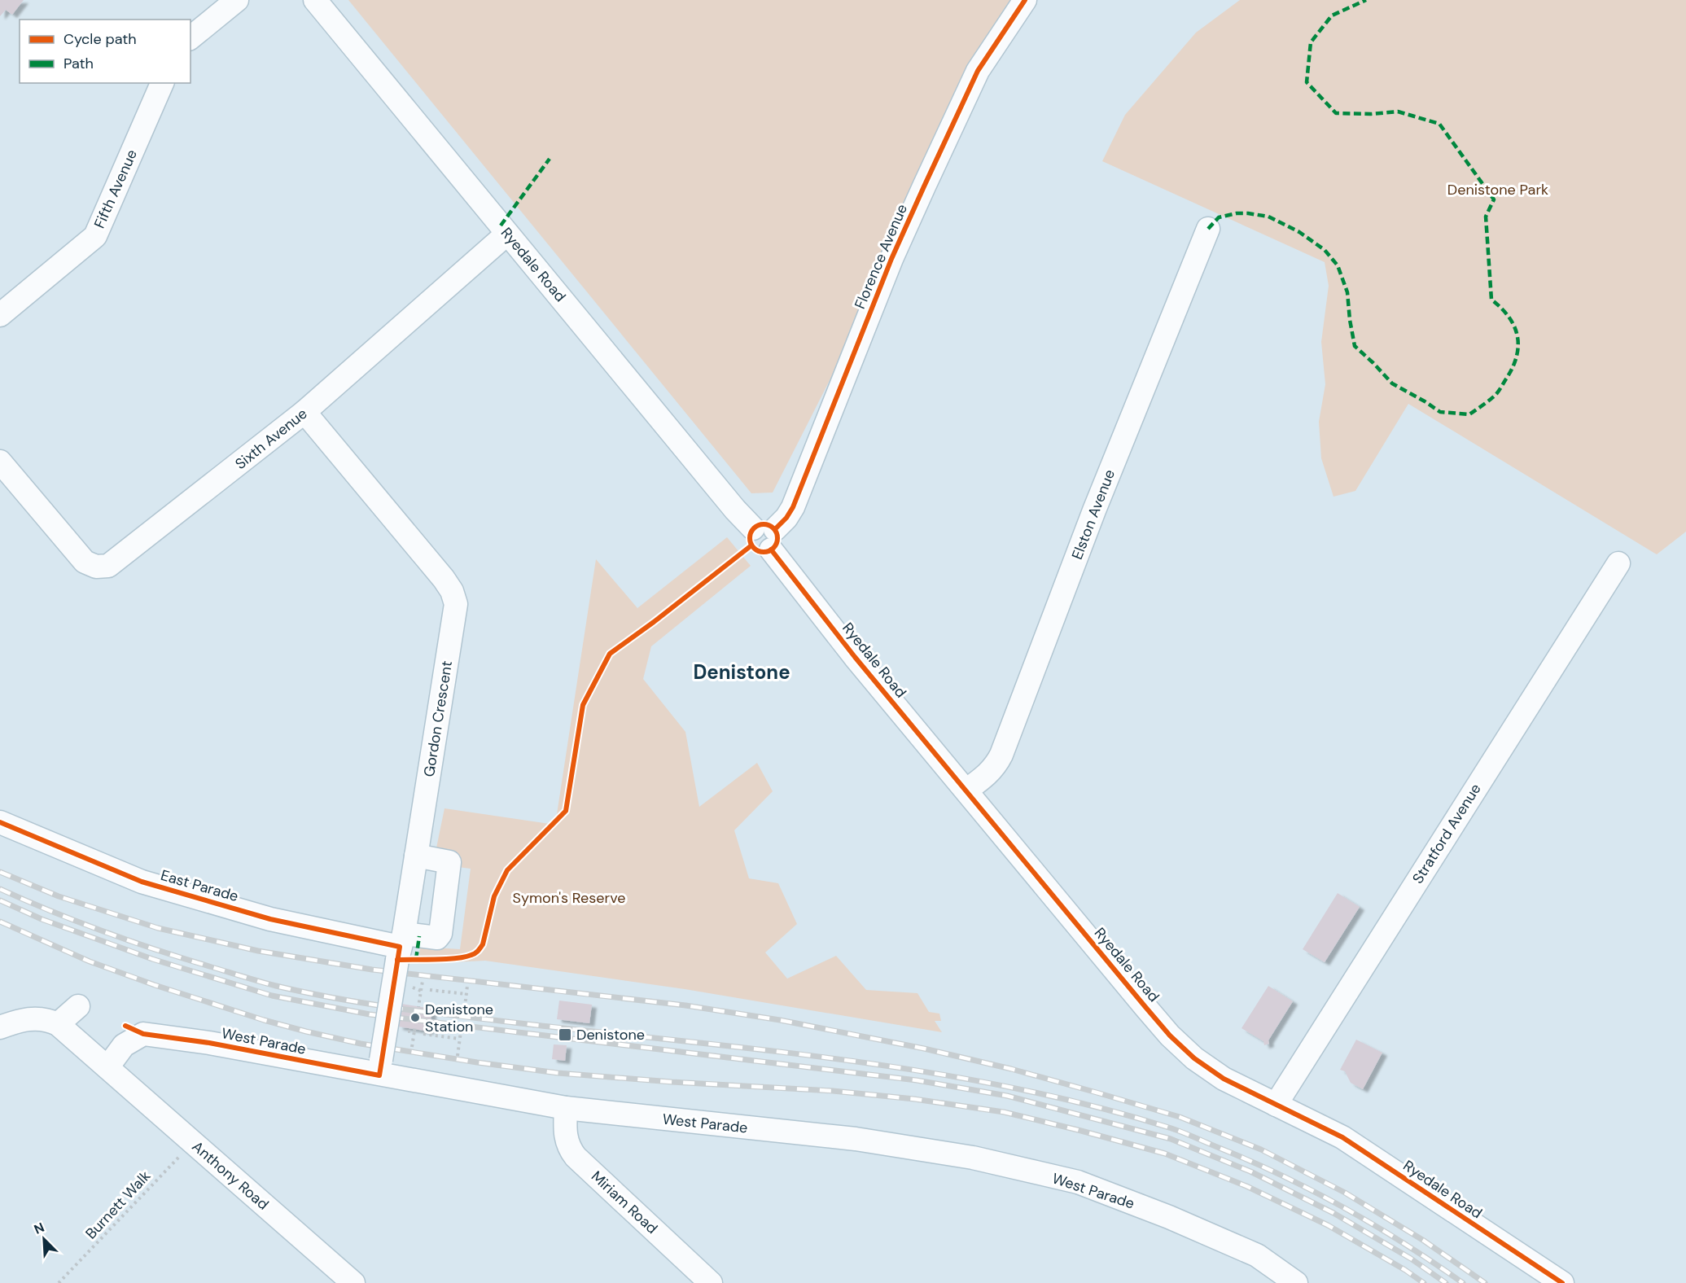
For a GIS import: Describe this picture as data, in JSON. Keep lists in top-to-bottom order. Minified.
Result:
{"streets":{"street":["Fifth Avenue","Florence Avenue","Ryedale Road","Sixth Avenue","Elston Avenue","Gordon Crescent","Stratford Avenue","East Parade","West Parade","Anthony Road","Miriam Road"],"path":["Burnett Walk"]},"crossings":[["Florence Avenue","Ryedale Road"],["Ryedale Road","Sixth Avenue"],["Ryedale Road","Elston Avenue"],["Ryedale Road","Stratford Avenue"],["Sixth Avenue","Gordon Crescent"],["Gordon Crescent","East Parade"],["Gordon Crescent","West Parade"],["West Parade","Anthony Road"],["West Parade","Miriam Road"],["Anthony Road","Burnett Walk"]],"districts":["Denistone"],"parks":["Denistone Park","Symon's Reserve"],"places":{"other":["Denistone Station"],"transit":["Denistone"]},"legend":["Cycle path","Path"],"north":"top left"}
